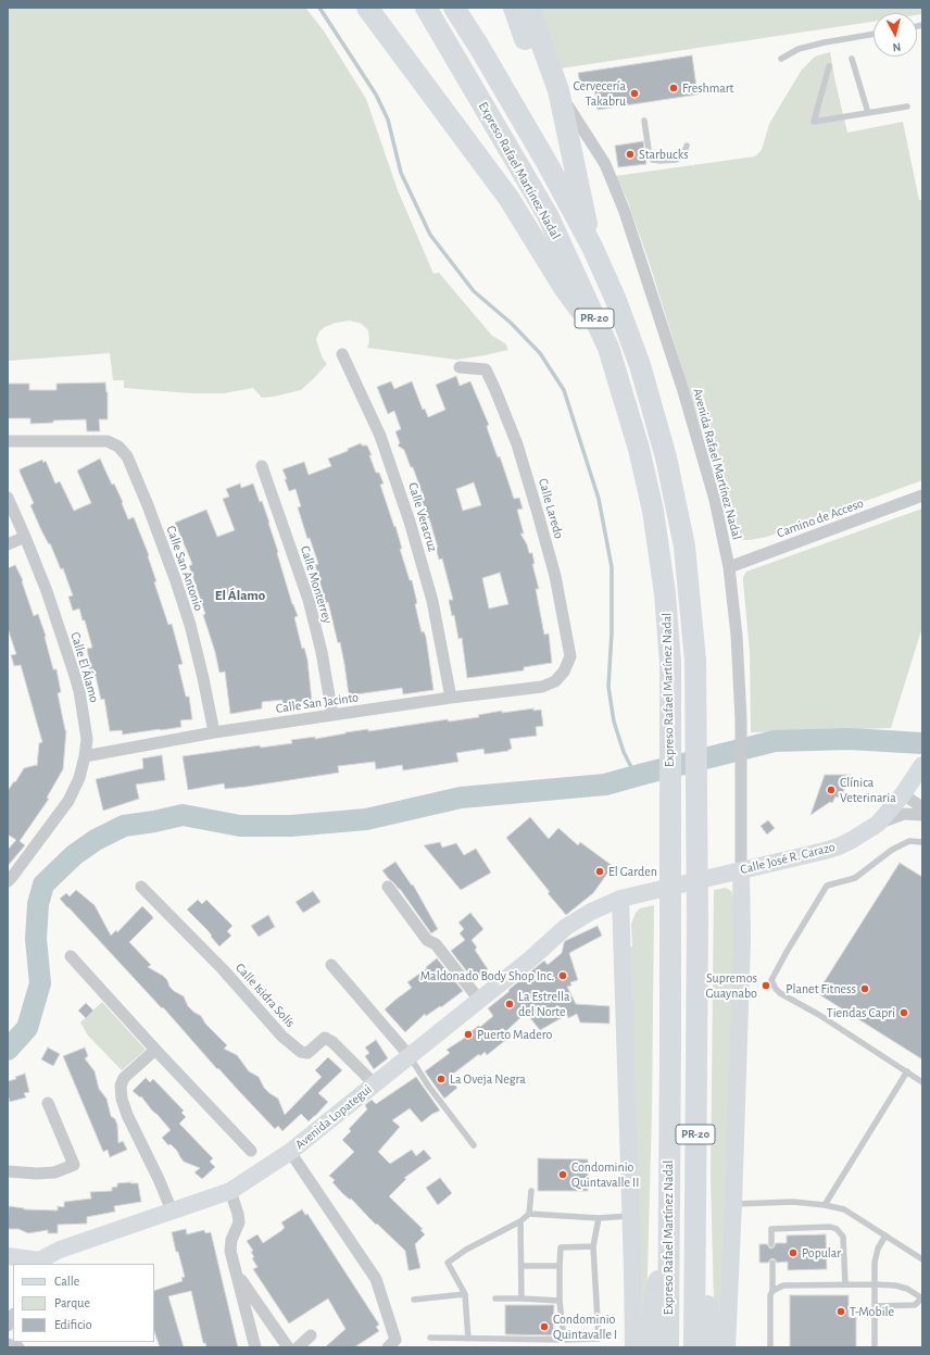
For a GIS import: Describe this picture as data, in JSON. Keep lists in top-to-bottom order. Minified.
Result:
{"streets":{"highway":["Expreso Rafael Martínez Nadal","PR-20"],"street":["Avenida Rafael Martínez Nadal","Calle Laredo","Calle Veracruz","Camino de Acceso","Calle San Antonio","Calle Monterrey","Calle El Álamo","Calle San Jacinto","Calle José R. Carazo","Calle Isidra Solís","Avenida Lopategui"]},"crossings":[["Avenida Rafael Martínez Nadal","Camino de Acceso"],["Avenida Rafael Martínez Nadal","Calle José R. Carazo"],["Calle Laredo","Calle San Jacinto"],["Calle Veracruz","Calle San Jacinto"],["Calle San Antonio","Calle San Jacinto"],["Calle Monterrey","Calle San Jacinto"],["Calle El Álamo","Calle San Jacinto"],["Calle José R. Carazo","Avenida Lopategui"],["Calle Isidra Solís","Avenida Lopategui"]],"districts":["El Álamo"],"places":["Freshmart","Cervecería Takabru","Starbucks","Clínica Veterinaria","El Garden","Maldonado Body Shop Inc.","Supremos Guaynabo","Planet Fitness","La Estrella del Norte","Tiendas Capri","Puerto Madero","La Oveja Negra","Condominio Quintavalle II","Popular","T-Mobile","Condominio Quintavalle I"],"legend":["Calle","Parque","Edificio"],"north":"bottom"}
